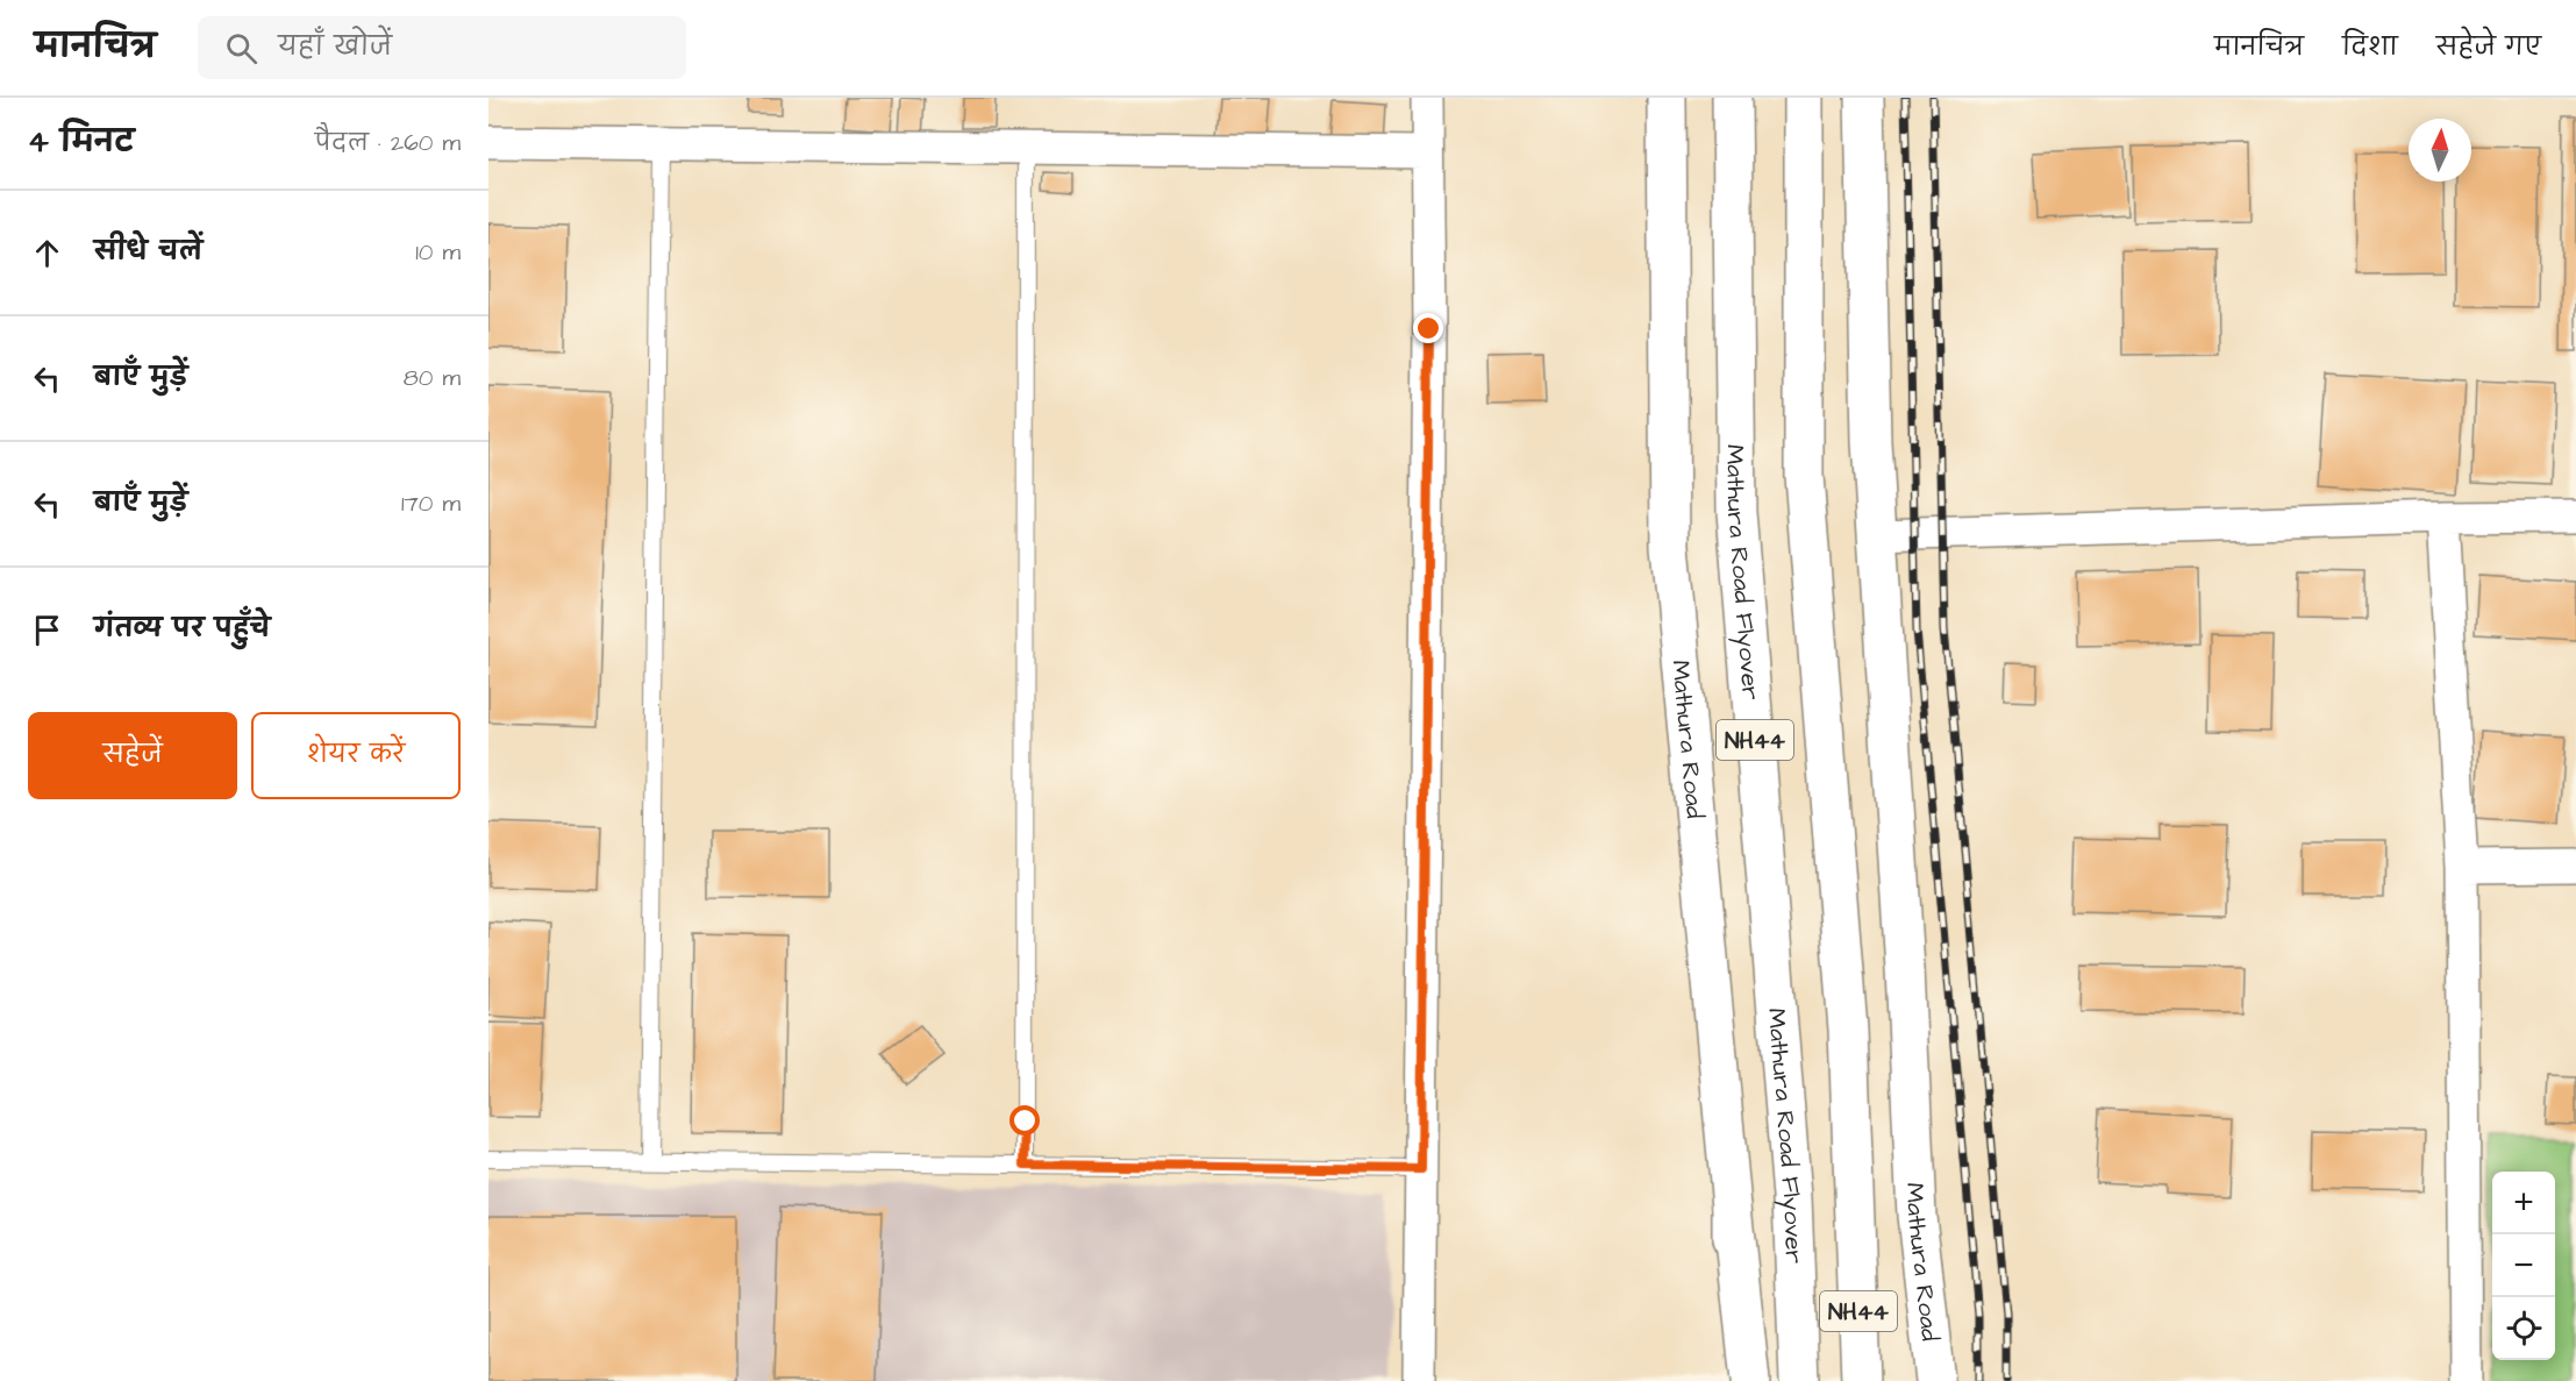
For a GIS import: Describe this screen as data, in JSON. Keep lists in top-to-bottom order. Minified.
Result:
{"streets":{"main road":["Mathura Road Flyover","Mathura Road","NH44"]},"north":"top","page":{"header":"मानचित्र","search":"यहाँ खोजें","nav":["मानचित्र","दिशा","सहेजे गए"],"heading":["4 मिनट","पैदल · 260 m"],"list":[["सीधे चलें","10 m"],["बाएँ मुड़ें","80 m"],["बाएँ मुड़ें","170 m"],"गंतव्य पर पहुँचे"],"buttons":["सहेजें","शेयर करें"],"map_buttons":["+","−"]}}
